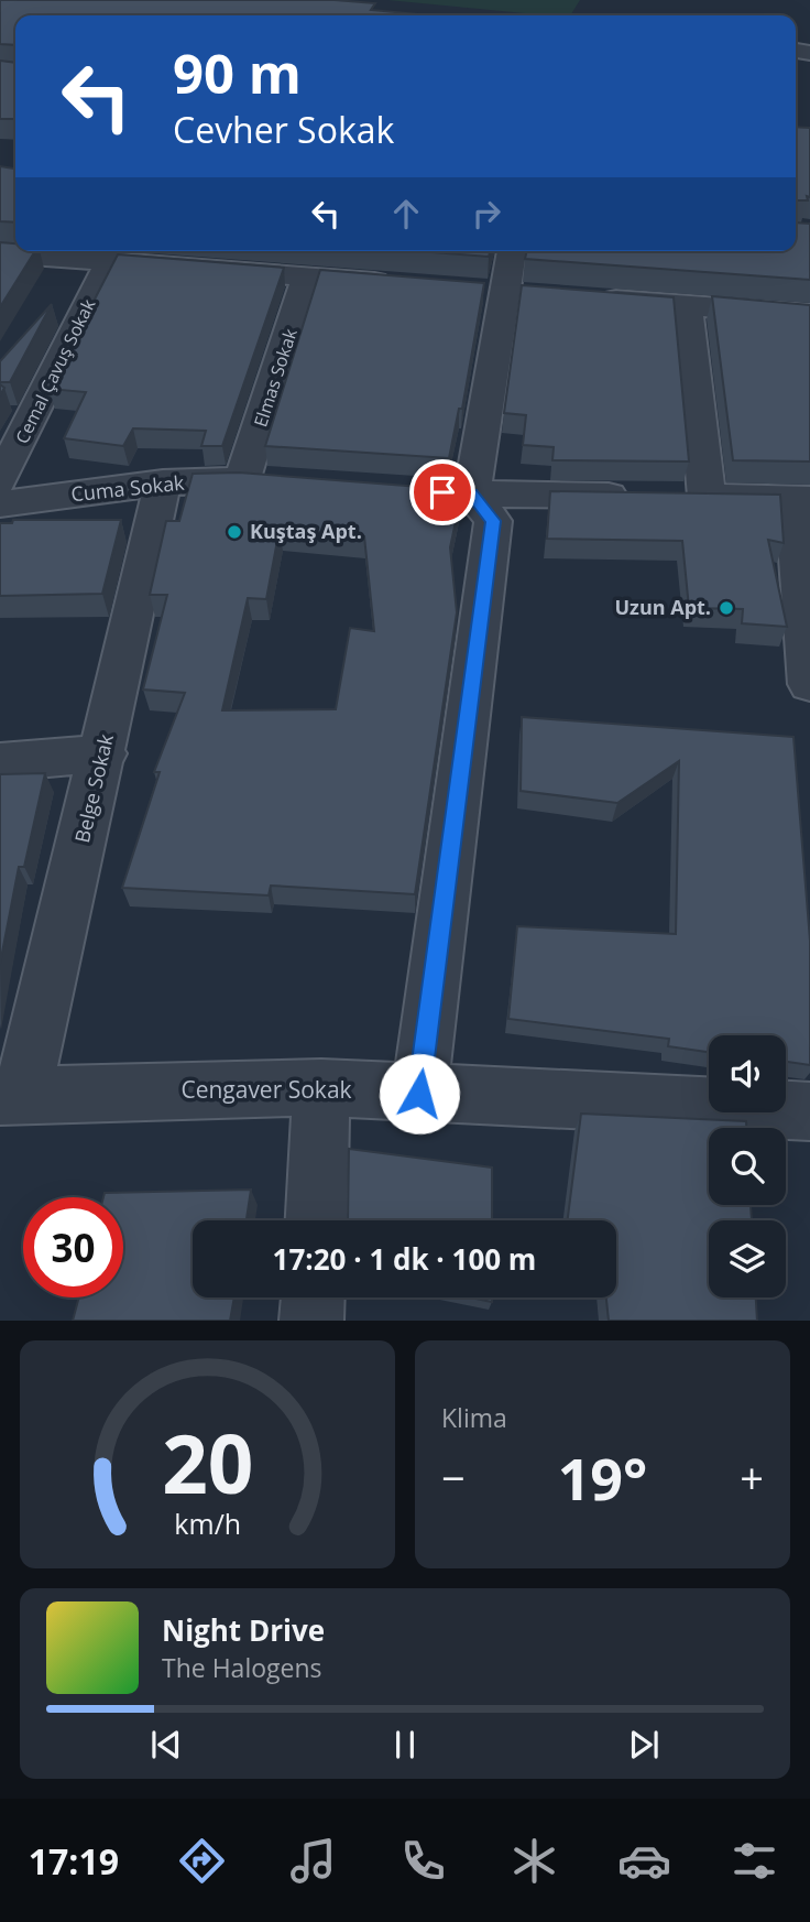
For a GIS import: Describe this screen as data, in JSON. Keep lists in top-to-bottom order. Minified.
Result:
{"streets":{"street":["Cemal Çavuş Sokak","Elmas Sokak","Cuma Sokak","Belge Sokak","Cengaver Sokak"]},"crossings":[["Elmas Sokak","Cuma Sokak"],["Cuma Sokak","Belge Sokak"],["Belge Sokak","Cengaver Sokak"]],"places":["Kuştaş Apt.","Uzun Apt."],"page":{"turn":["90 m","Cevher Sokak"],"limit":"30","trip":"17:20 · 1 dk · 100 m","tile":"Klima","heat":["−","19°","+"],"song":["Night Drive","The Halogens"],"tabs":"17:19","gauge":["20","km/h"]}}
